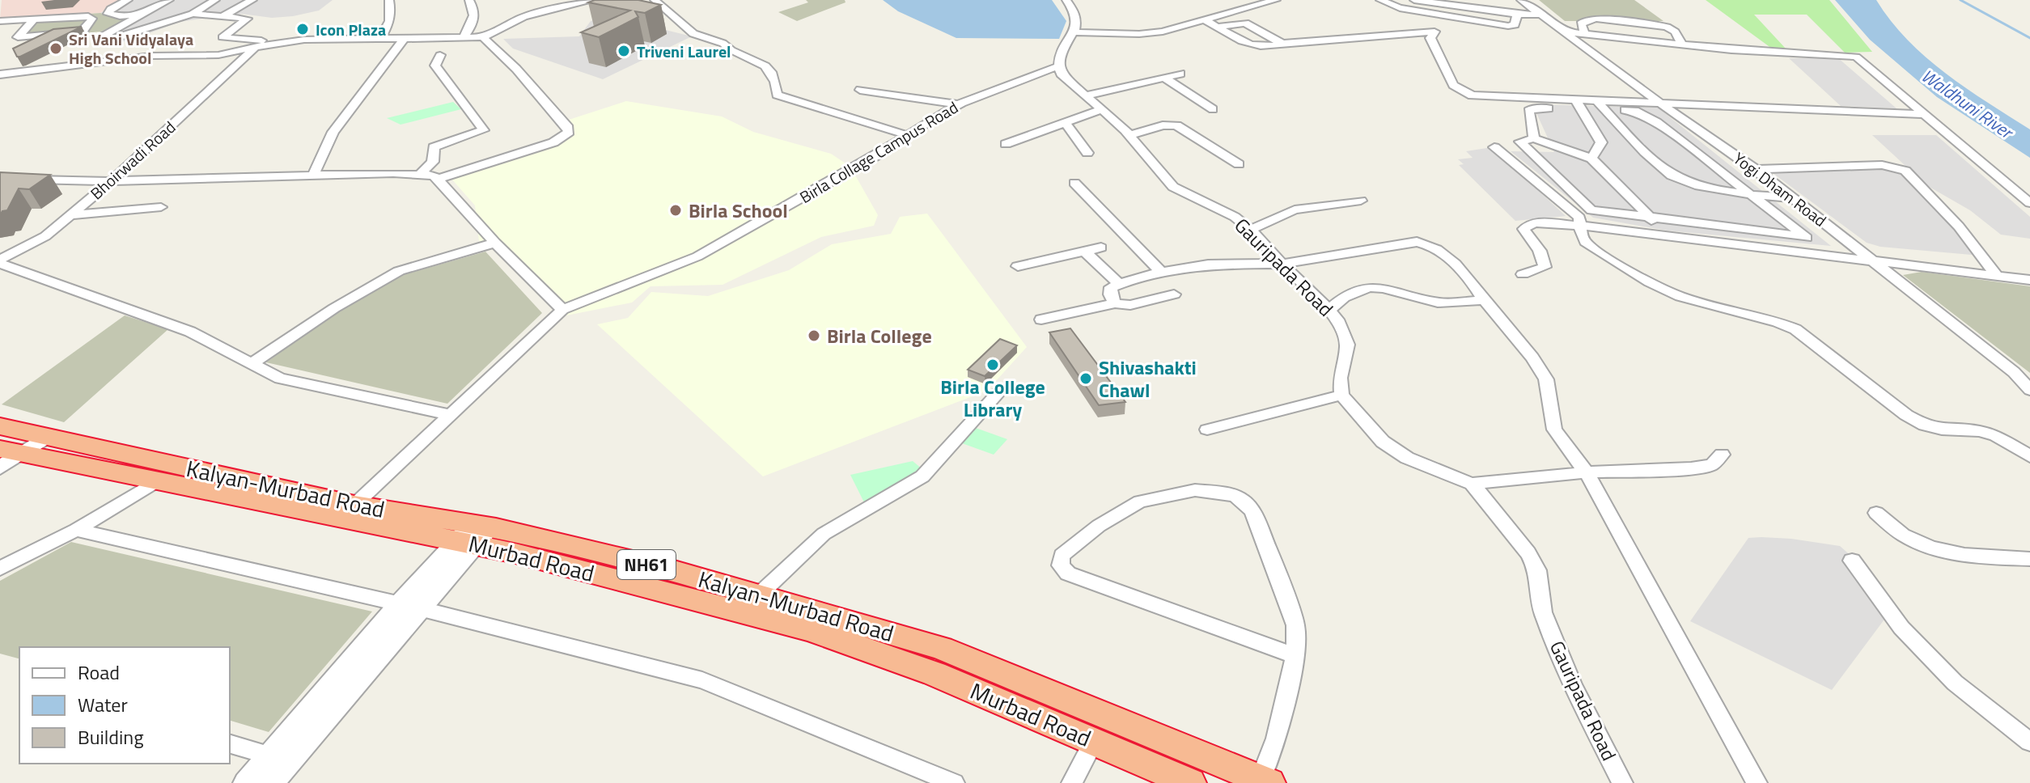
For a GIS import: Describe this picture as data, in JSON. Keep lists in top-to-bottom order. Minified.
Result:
{"streets":{"highway":["Kalyan-Murbad Road","Murbad Road","NH61"],"street":["Birla Collage Campus Road","Bhoirwadi Road","Yogi Dham Road","Gauripada Road"]},"crossings":[["Birla Collage Campus Road","Gauripada Road"],["Birla Collage Campus Road","Kalyan-Murbad Road"],["Birla Collage Campus Road","Murbad Road"],["Kalyan-Murbad Road","Murbad Road"]],"water":["Waldhuni River"],"places":["Icon Plaza","Sri Vani Vidyalaya High School","Triveni Laurel","Birla School","Birla College","Birla College Library","Shivashakti Chawl"],"legend":["Road","Water","Building"]}
